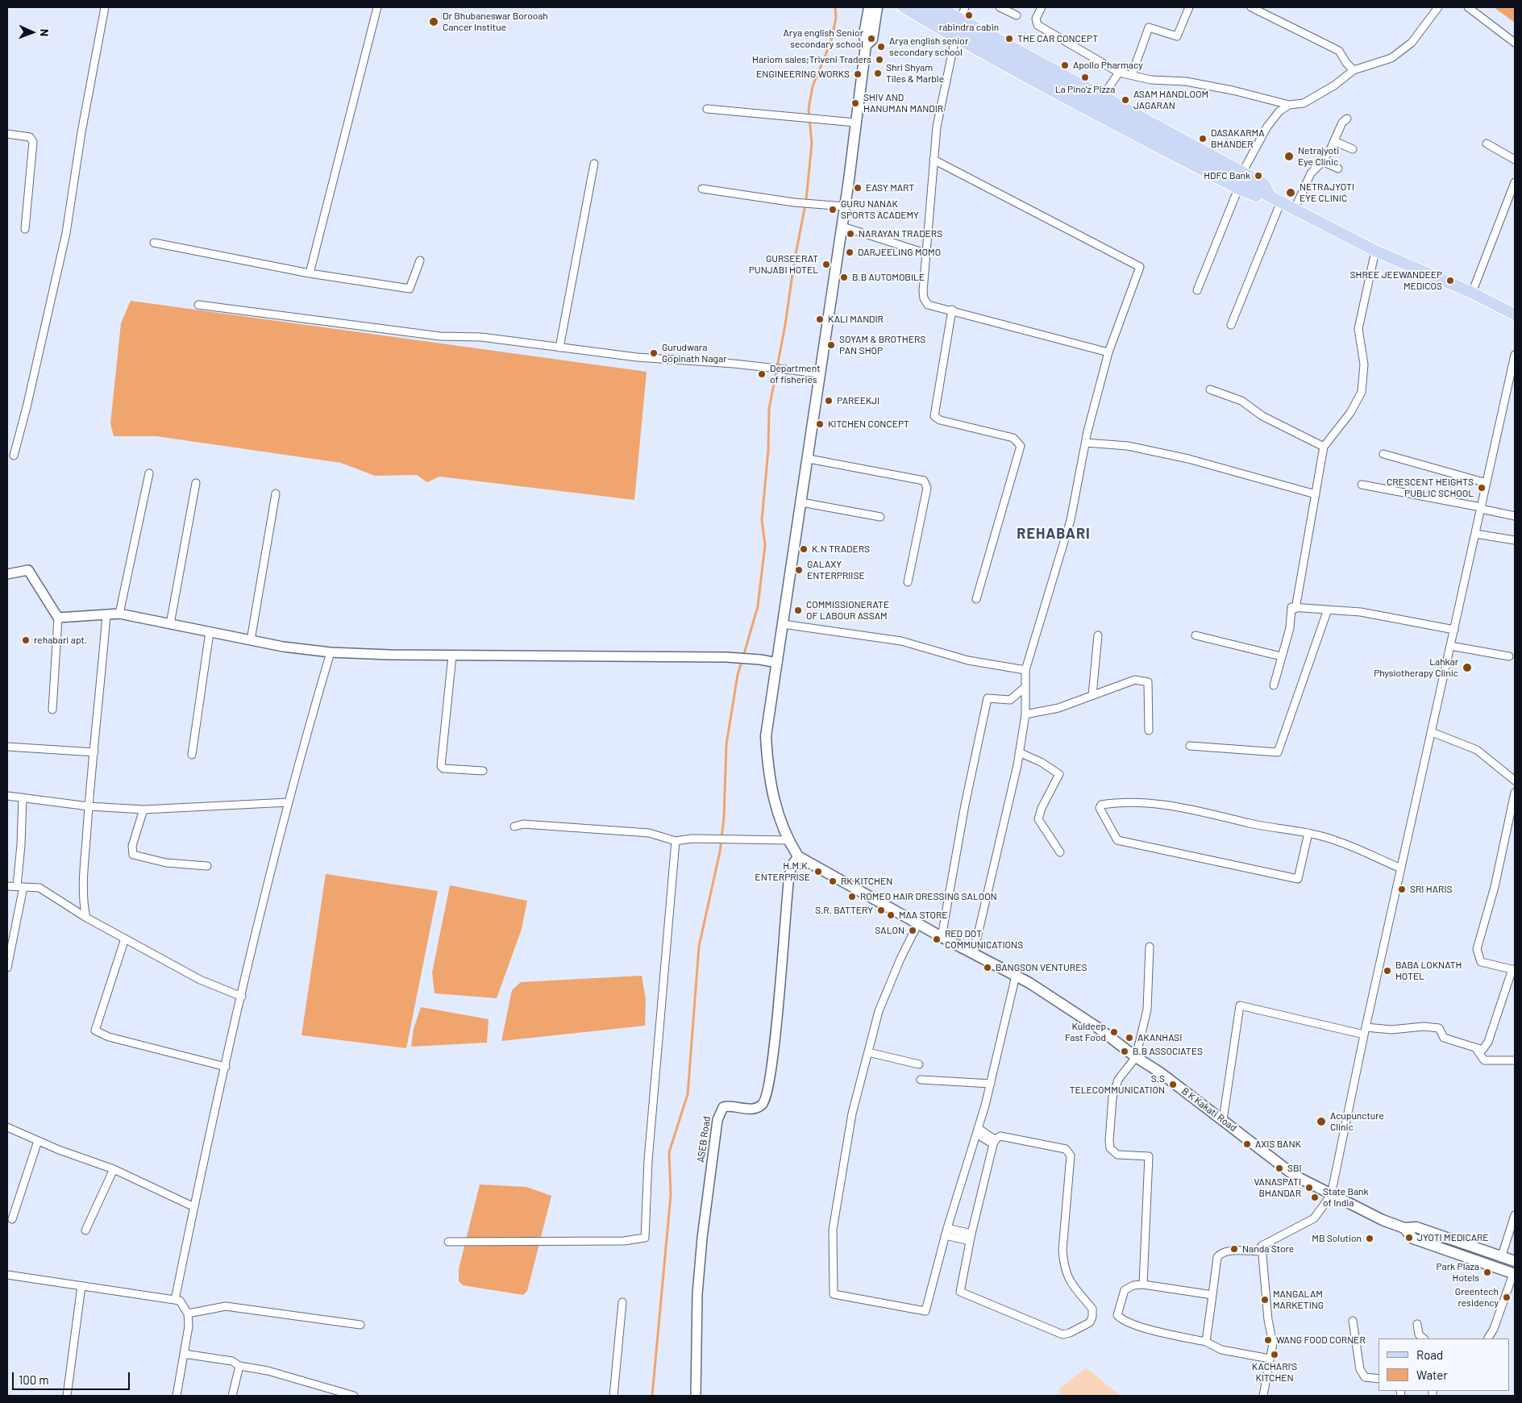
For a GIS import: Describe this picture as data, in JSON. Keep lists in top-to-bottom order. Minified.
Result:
{"streets":{"main road":["B K Kakati Road"],"street":["ASEB Road"]},"crossings":[["B K Kakati Road","ASEB Road"]],"districts":["REHABARI"],"places":["rabindra cabin","Dr Bhubaneswar Borooah Cancer Institue","Arya english Senior secondary school","THE CAR CONCEPT","Arya english senior secondary school","Hariom sales;Triveni Traders","Apollo Pharmacy","Shri Shyam Tiles & Marble","ENGINEERING WORKS","La Pino'z Pizza","ASAM HANDLOOM JAGARAN","SHIV AND HANUMAN MANDIR","DASAKARMA BHANDER","Netrajyoti Eye Clinic","HDFC Bank","EASY MART","NETRAJYOTI EYE CLINIC","GURU NANAK SPORTS ACADEMY","NARAYAN TRADERS","DARJEELING MOMO","GURSEERAT PUNJABI HOTEL","B.B AUTOMOBILE","SHREE JEEWANDEEP MEDICOS","KALI MANDIR","SOYAM & BROTHERS PAN SHOP","Gurudwara Gopinath Nagar","Department of fisheries","PAREEKJI","KITCHEN CONCEPT","CRESCENT HEIGHTS PUBLIC SCHOOL","K.N TRADERS","GALAXY ENTERPRIISE","COMMISSIONERATE OF LABOUR ASSAM","rehabari apt.","Lahkar Physiotherapy Clinic","H.M.K. ENTERPRISE","RK KITCHEN","SRI HARIS","ROMEO HAIR DRESSING SALOON","S.R. BATTERY","MAA STORE","SALON","RED DOT COMMUNICATIONS","BANGSON VENTURES","BABA LOKNATH HOTEL","Kuldeep Fast Food","AKANHASI","B.B ASSOCIATES","S.S TELECOMMUNICATION","Acupuncture Clinic","AXIS BANK","SBI","VANASPATI BHANDAR","State Bank of India","JYOTI MEDICARE","MB Solution","Nanda Store","Park Plaza Hotels","Greentech residency","MANGALAM MARKETING","WANG FOOD CORNER","KACHARI'S KITCHEN"],"legend":["Road","Water"],"scale_bar":"100 m","north":"right"}
